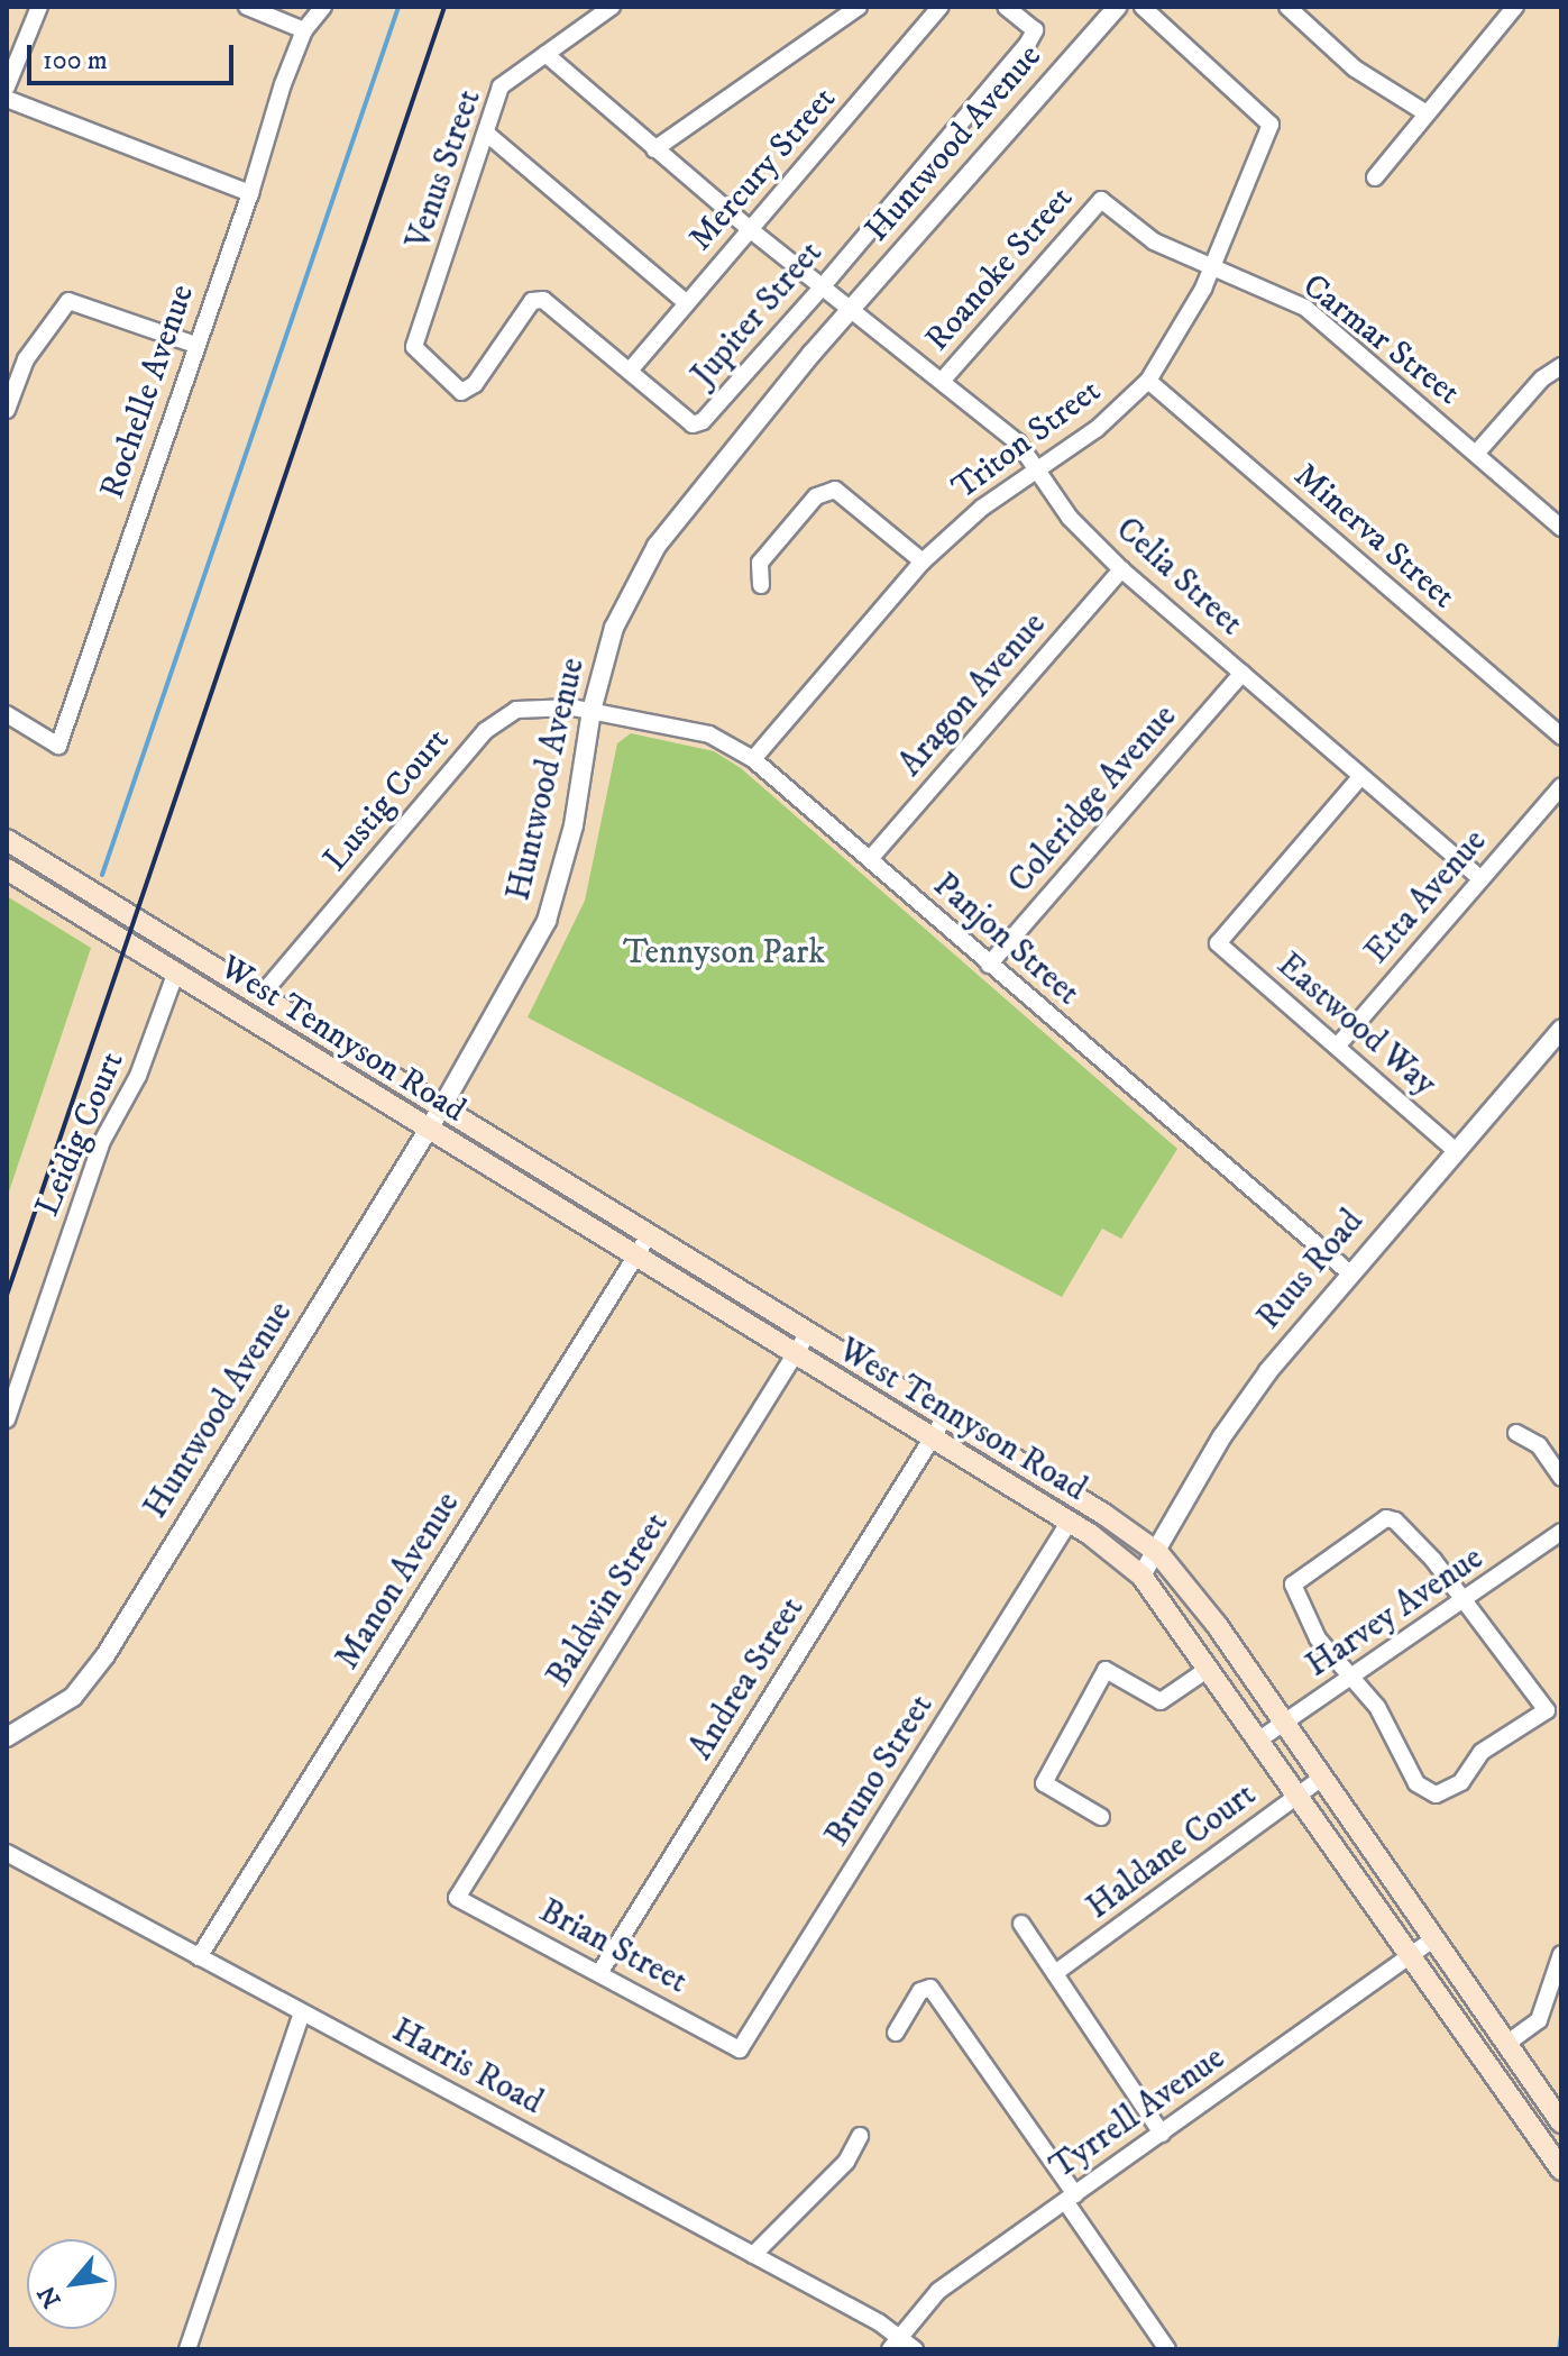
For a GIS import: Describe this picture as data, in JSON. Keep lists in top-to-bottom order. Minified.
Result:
{"streets":{"main road":["West Tennyson Road"],"street":["Huntwood Avenue","Venus Street","Mercury Street","Roanoke Street","Jupiter Street","Carmar Street","Rochelle Avenue","Triton Street","Minerva Street","Celia Street","Aragon Avenue","Coleridge Avenue","Lustig Court","Etta Avenue","Panjon Street","Eastwood Way","Leidig Court","Ruus Road","Manon Avenue","Baldwin Street","Harvey Avenue","Andrea Street","Bruno Street","Haldane Court","Brian Street","Harris Road","Tyrrell Avenue"]},"crossings":[["Huntwood Avenue","Celia Street"],["Huntwood Avenue","Lustig Court"],["Huntwood Avenue","Panjon Street"],["Huntwood Avenue","West Tennyson Road"],["Venus Street","Mercury Street"],["Venus Street","Jupiter Street"],["Venus Street","Celia Street"],["Mercury Street","Jupiter Street"],["Mercury Street","Celia Street"],["Roanoke Street","Carmar Street"],["Roanoke Street","Celia Street"],["Jupiter Street","Celia Street"],["Carmar Street","Triton Street"],["Triton Street","Minerva Street"],["Triton Street","Celia Street"],["Triton Street","Panjon Street"],["Celia Street","Aragon Avenue"],["Celia Street","Coleridge Avenue"],["Celia Street","Etta Avenue"],["Celia Street","Eastwood Way"],["Aragon Avenue","Panjon Street"],["Coleridge Avenue","Panjon Street"],["Lustig Court","Panjon Street"],["Lustig Court","West Tennyson Road"],["Etta Avenue","Eastwood Way"],["Panjon Street","Ruus Road"],["Eastwood Way","Ruus Road"],["West Tennyson Road","Leidig Court"],["West Tennyson Road","Ruus Road"],["West Tennyson Road","Manon Avenue"],["West Tennyson Road","Baldwin Street"],["West Tennyson Road","Harvey Avenue"],["West Tennyson Road","Andrea Street"],["West Tennyson Road","Bruno Street"],["West Tennyson Road","Haldane Court"],["West Tennyson Road","Tyrrell Avenue"],["Manon Avenue","Harris Road"],["Baldwin Street","Brian Street"],["Andrea Street","Brian Street"],["Bruno Street","Brian Street"],["Harris Road","Tyrrell Avenue"]],"parks":["Tennyson Park"],"scale_bar":"100 m","north":"bottom left"}
